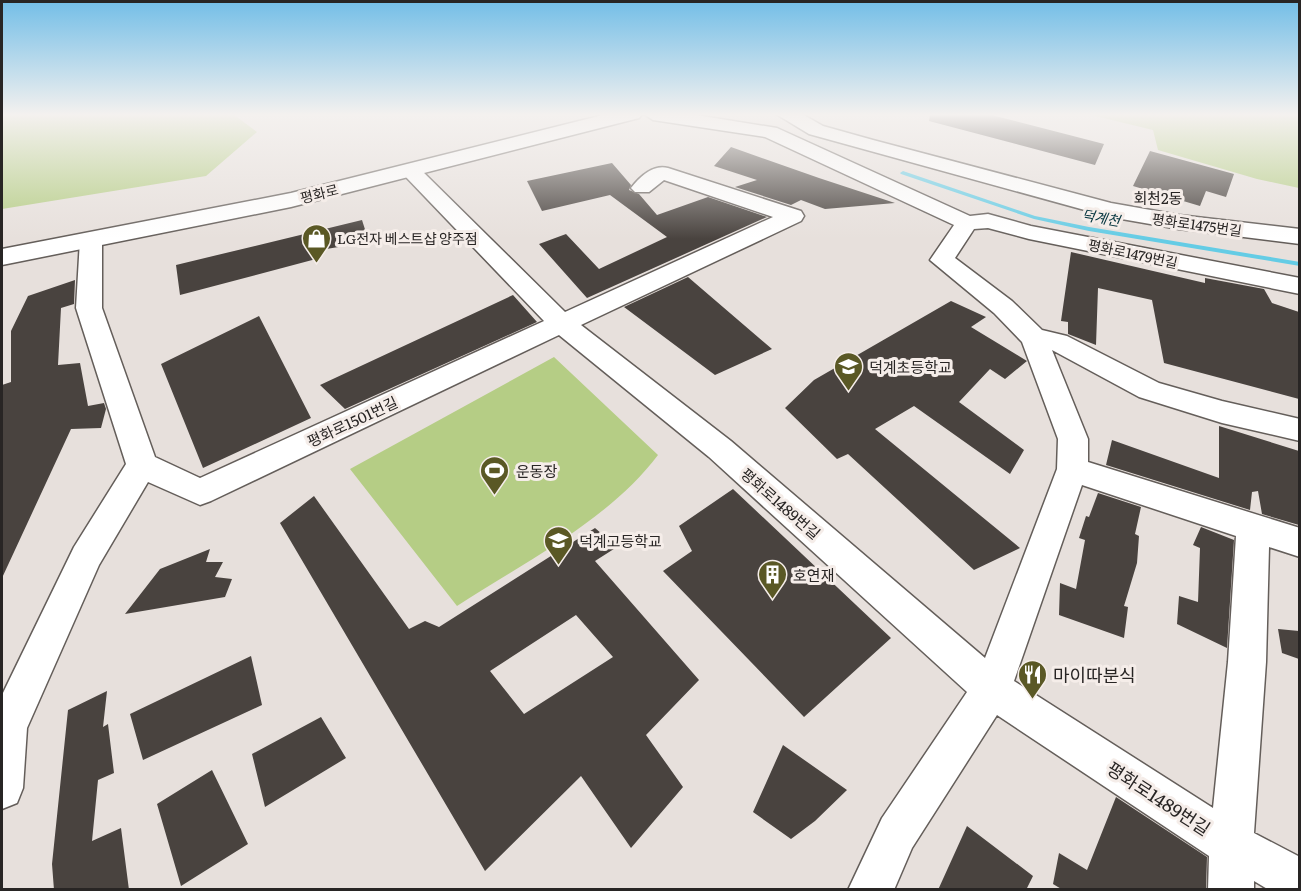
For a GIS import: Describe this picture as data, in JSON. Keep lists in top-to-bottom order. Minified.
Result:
{"streets":{"main road":["평화로","평화로1475번길"],"street":["평화로1479번길","평화로1501번길","평화로1489번길"]},"crossings":[["평화로","평화로1489번길"],["평화로1501번길","평화로1489번길"]],"districts":["회천2동"],"water":["덕계천"],"places":{"shop":["LG전자 베스트샵 양주점"],"school or university":["덕계초등학교","덕계고등학교"],"sports":["운동장"],"building":["호연재"],"restaurant":["마이따분식"]}}
